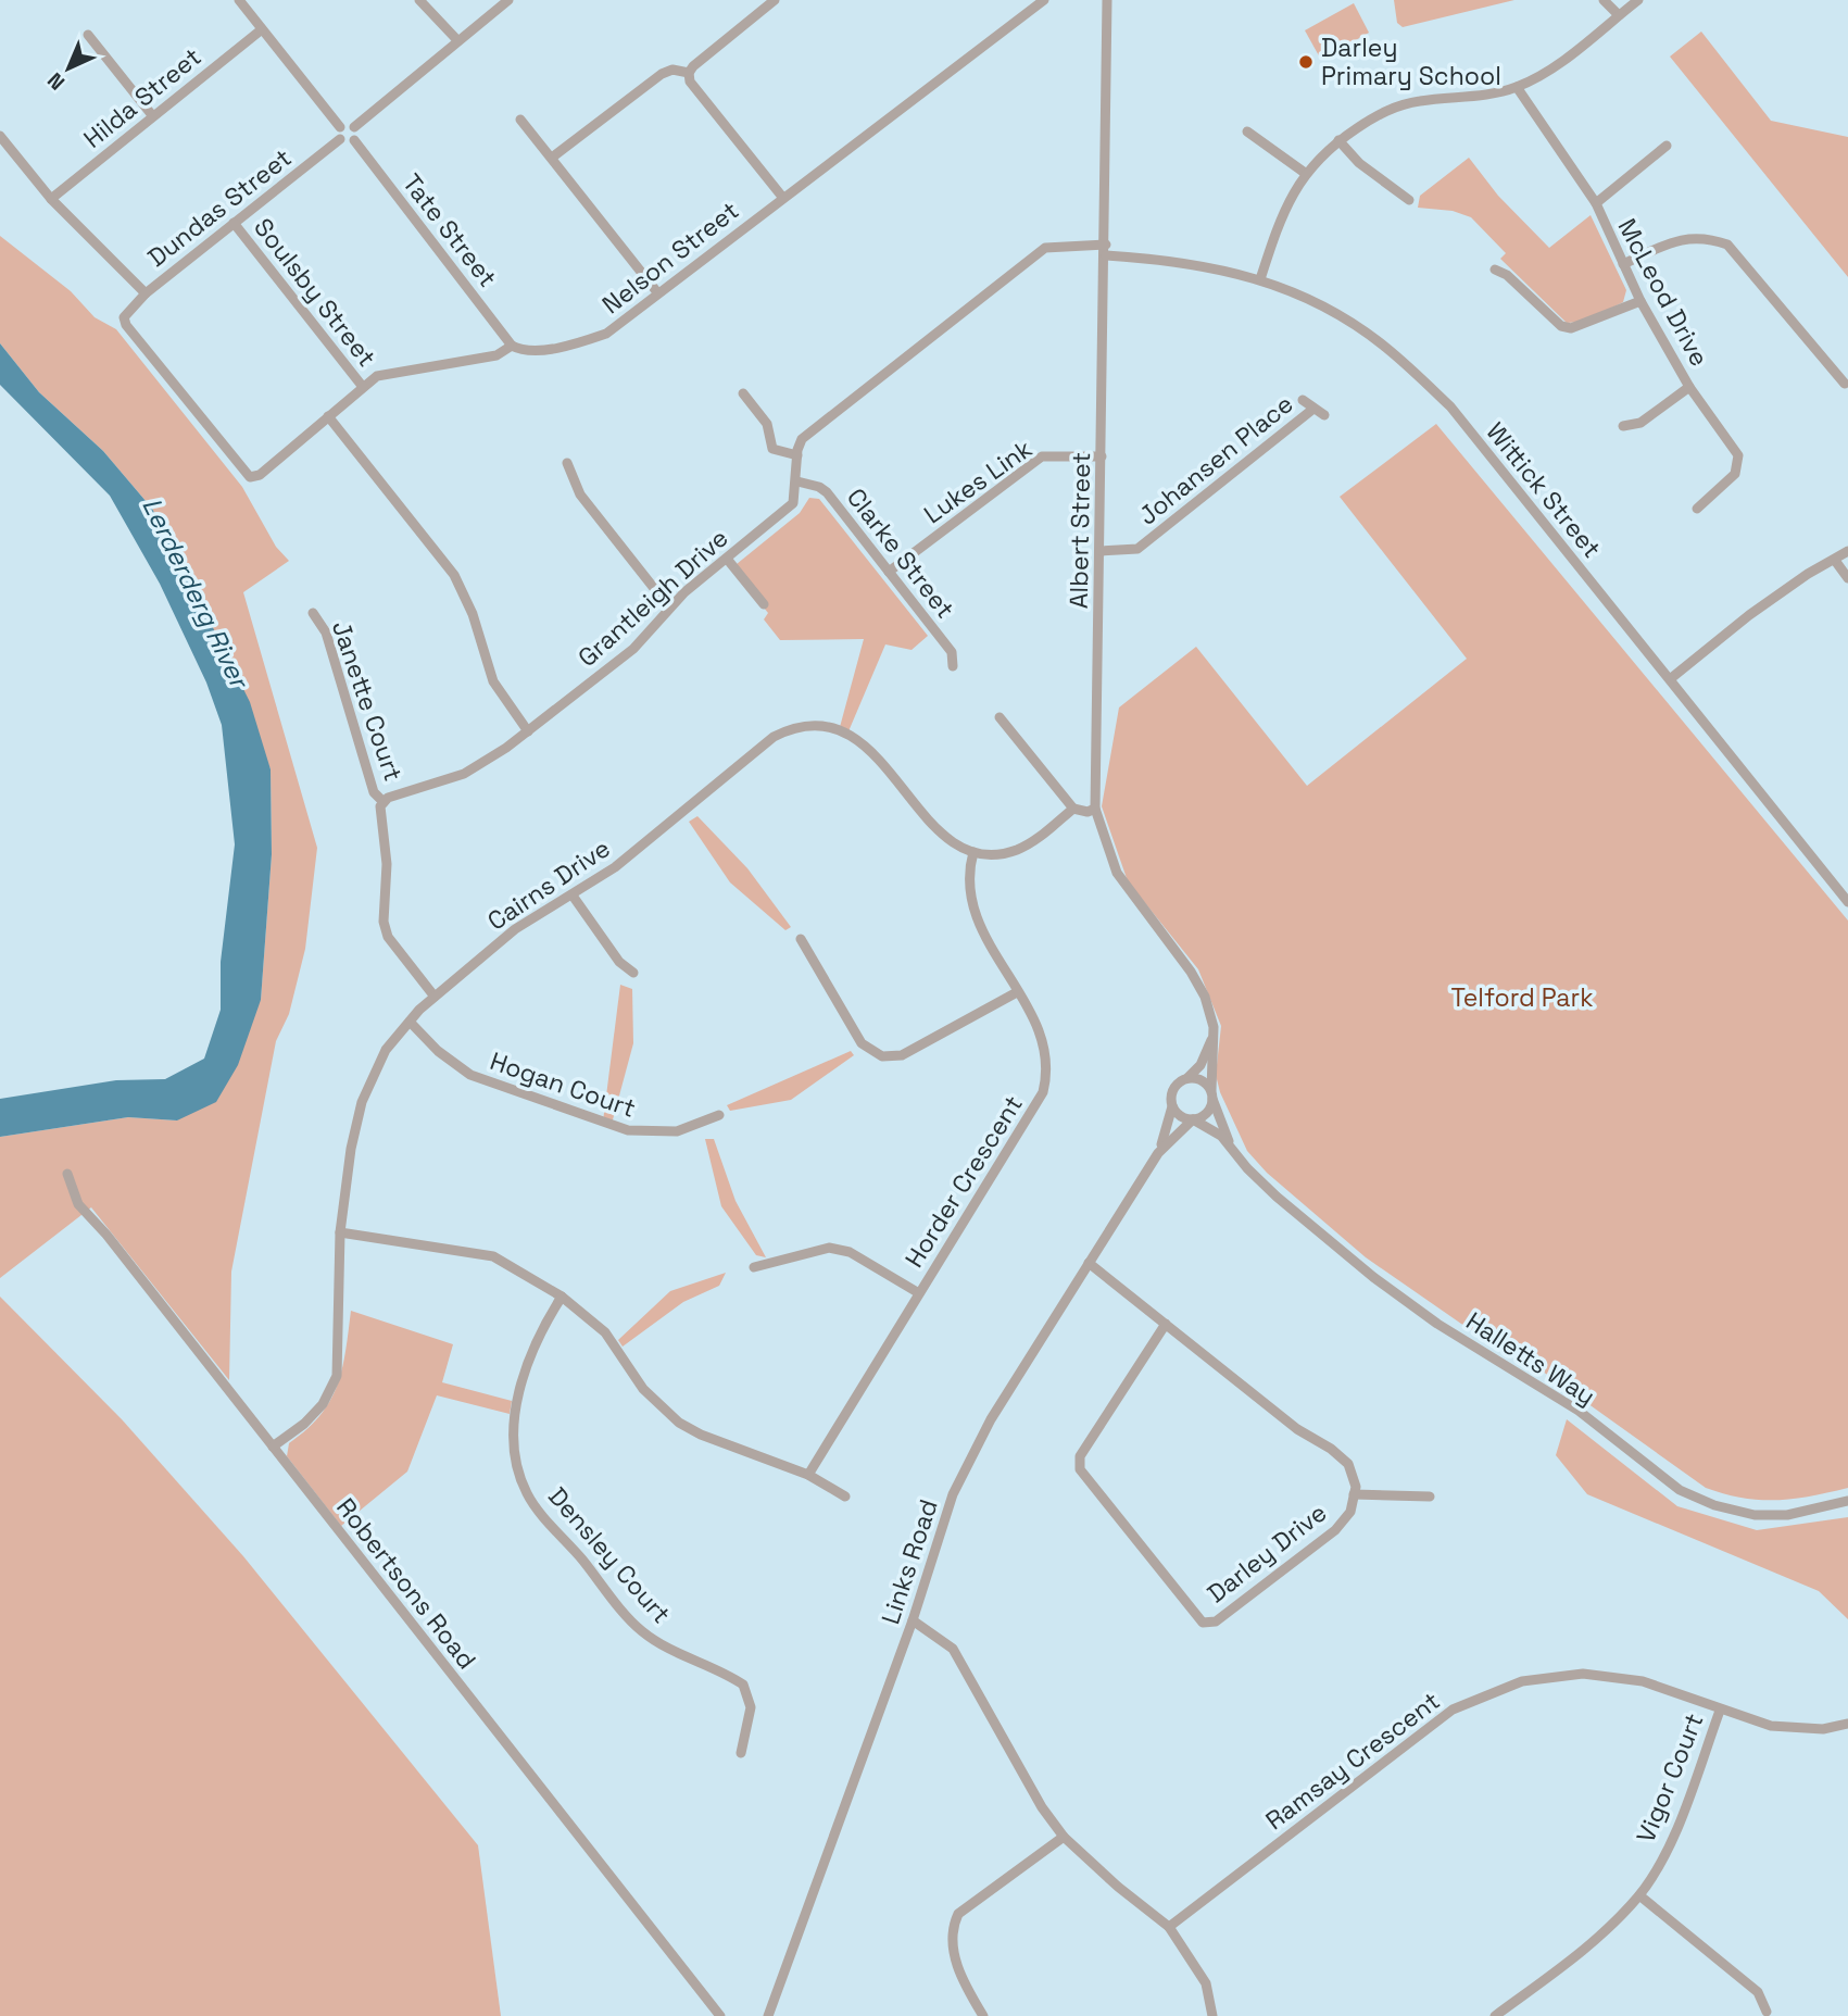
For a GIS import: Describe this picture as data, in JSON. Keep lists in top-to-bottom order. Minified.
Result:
{"streets":{"street":["Hilda Street","Dundas Street","Tate Street","Nelson Street","Soulsby Street","McLeod Drive","Johansen Place","Lukes Link","Wittick Street","Albert Street","Clarke Street","Grantleigh Drive","Janette Court","Cairns Drive","Hogan Court","Horder Crescent","Halletts Way","Darley Drive","Densley Court","Links Road","Robertsons Road","Ramsay Crescent","Vigor Court"]},"crossings":[["Dundas Street","Tate Street"],["Dundas Street","Nelson Street"],["Dundas Street","Soulsby Street"],["Tate Street","Nelson Street"],["Nelson Street","Soulsby Street"],["Johansen Place","Albert Street"],["Lukes Link","Albert Street"],["Lukes Link","Clarke Street"],["Wittick Street","Albert Street"],["Albert Street","Halletts Way"],["Albert Street","Links Road"],["Clarke Street","Grantleigh Drive"],["Grantleigh Drive","Janette Court"],["Cairns Drive","Hogan Court"],["Cairns Drive","Horder Crescent"],["Cairns Drive","Robertsons Road"],["Halletts Way","Links Road"],["Darley Drive","Links Road"],["Ramsay Crescent","Vigor Court"]],"water":["Lerderderg River"],"parks":["Telford Park"],"places":["Darley Primary School"],"north":"bottom left"}
